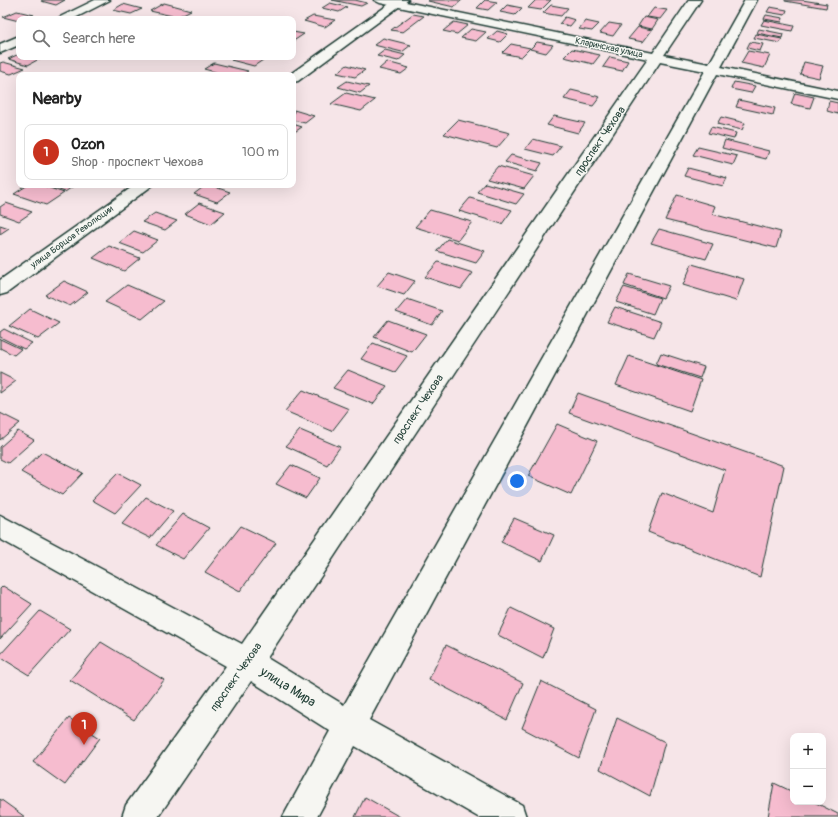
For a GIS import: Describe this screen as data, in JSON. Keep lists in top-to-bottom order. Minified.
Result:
{"streets":{"street":["Кларинская улица","проспект Чехова","улица Борцов Революции","улица Мира"]},"crossings":[["Кларинская улица","проспект Чехова"],["проспект Чехова","улица Мира"]],"page":{"search":"Search here","heading":"Nearby","list":[{"mark":"1","name":"Ozon","note":"Shop · проспект Чехова","value":"100 m"}],"pins":"1","map_buttons":["+","−"]}}
